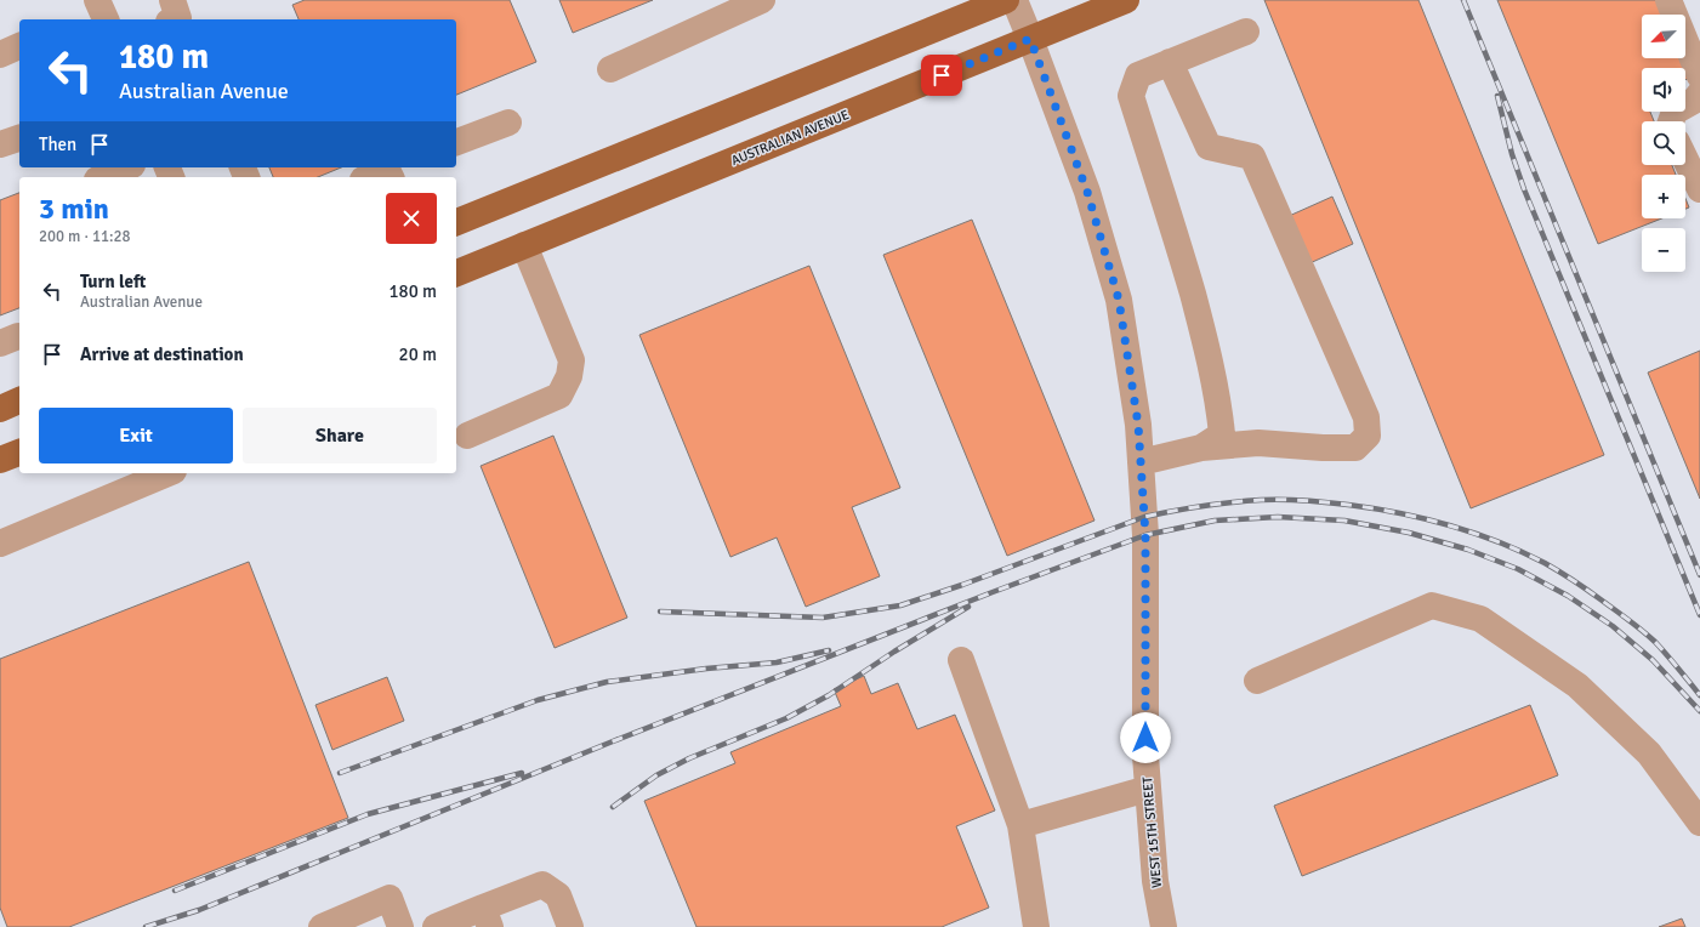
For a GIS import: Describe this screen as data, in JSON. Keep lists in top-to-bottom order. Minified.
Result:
{"streets":{"main road":["AUSTRALIAN AVENUE"],"street":["WEST 15TH STREET"]},"crossings":[["AUSTRALIAN AVENUE","WEST 15TH STREET"]],"north":"bottom left","page":{"map_buttons":["+","−"],"turn":["180 m","Australian Avenue"],"then":"Then","heading":["3 min","200 m · 11:28"],"list":[{"name":"Turn left","note":"Australian Avenue","value":"180 m"},{"name":"Arrive at destination","value":"20 m"}],"buttons":["Exit","Share"]}}
